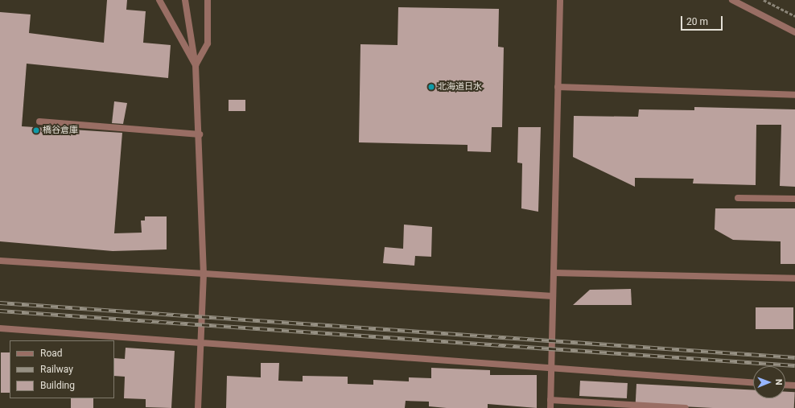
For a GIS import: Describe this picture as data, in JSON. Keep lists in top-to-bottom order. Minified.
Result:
{"places":["北海道日水","橋谷倉庫"],"legend":["Road","Railway","Building"],"scale_bar":"20 m","north":"right"}
